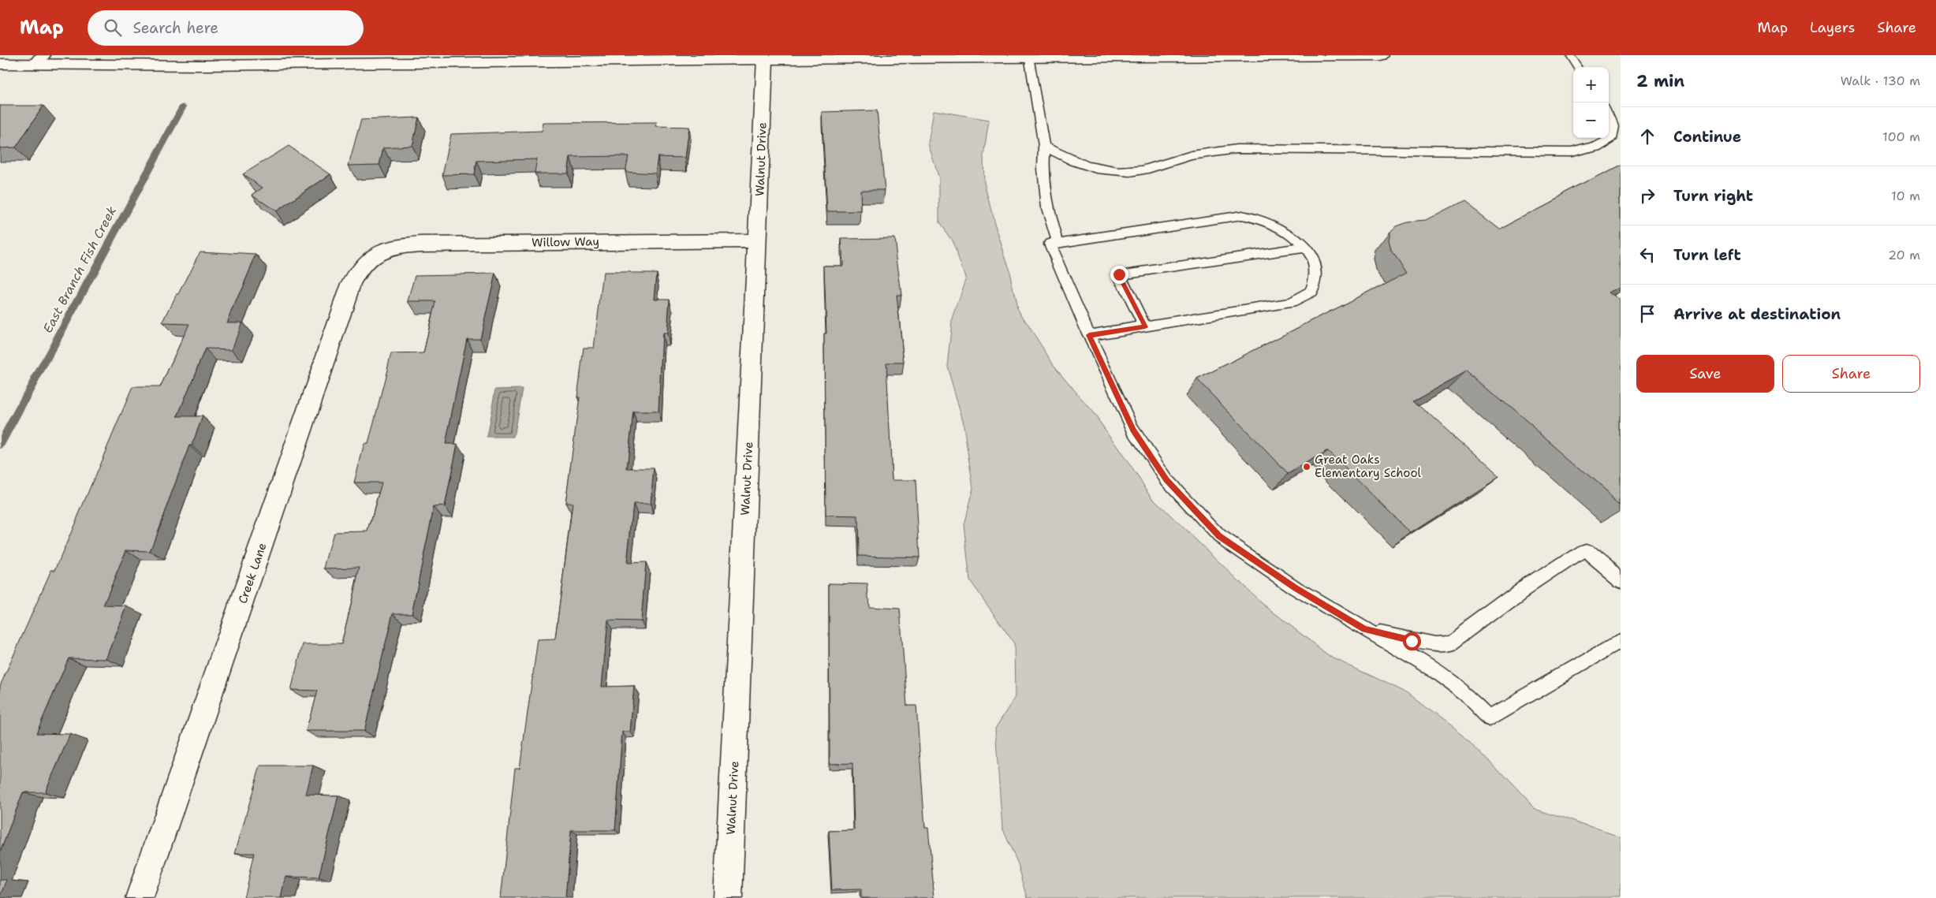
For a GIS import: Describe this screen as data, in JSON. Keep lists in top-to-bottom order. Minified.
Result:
{"streets":{"street":["Walnut Drive","Willow Way","Creek Lane"]},"crossings":[["Walnut Drive","Willow Way"],["Willow Way","Creek Lane"]],"water":["East Branch Fish Creek"],"places":["Great Oaks Elementary School"],"page":{"header":"Map","search":"Search here","nav":["Map","Layers","Share"],"heading":["2 min","Walk · 130 m"],"map_buttons":["+","−"],"list":[["Continue","100 m"],["Turn right","10 m"],["Turn left","20 m"],"Arrive at destination"],"buttons":["Save","Share"]}}
